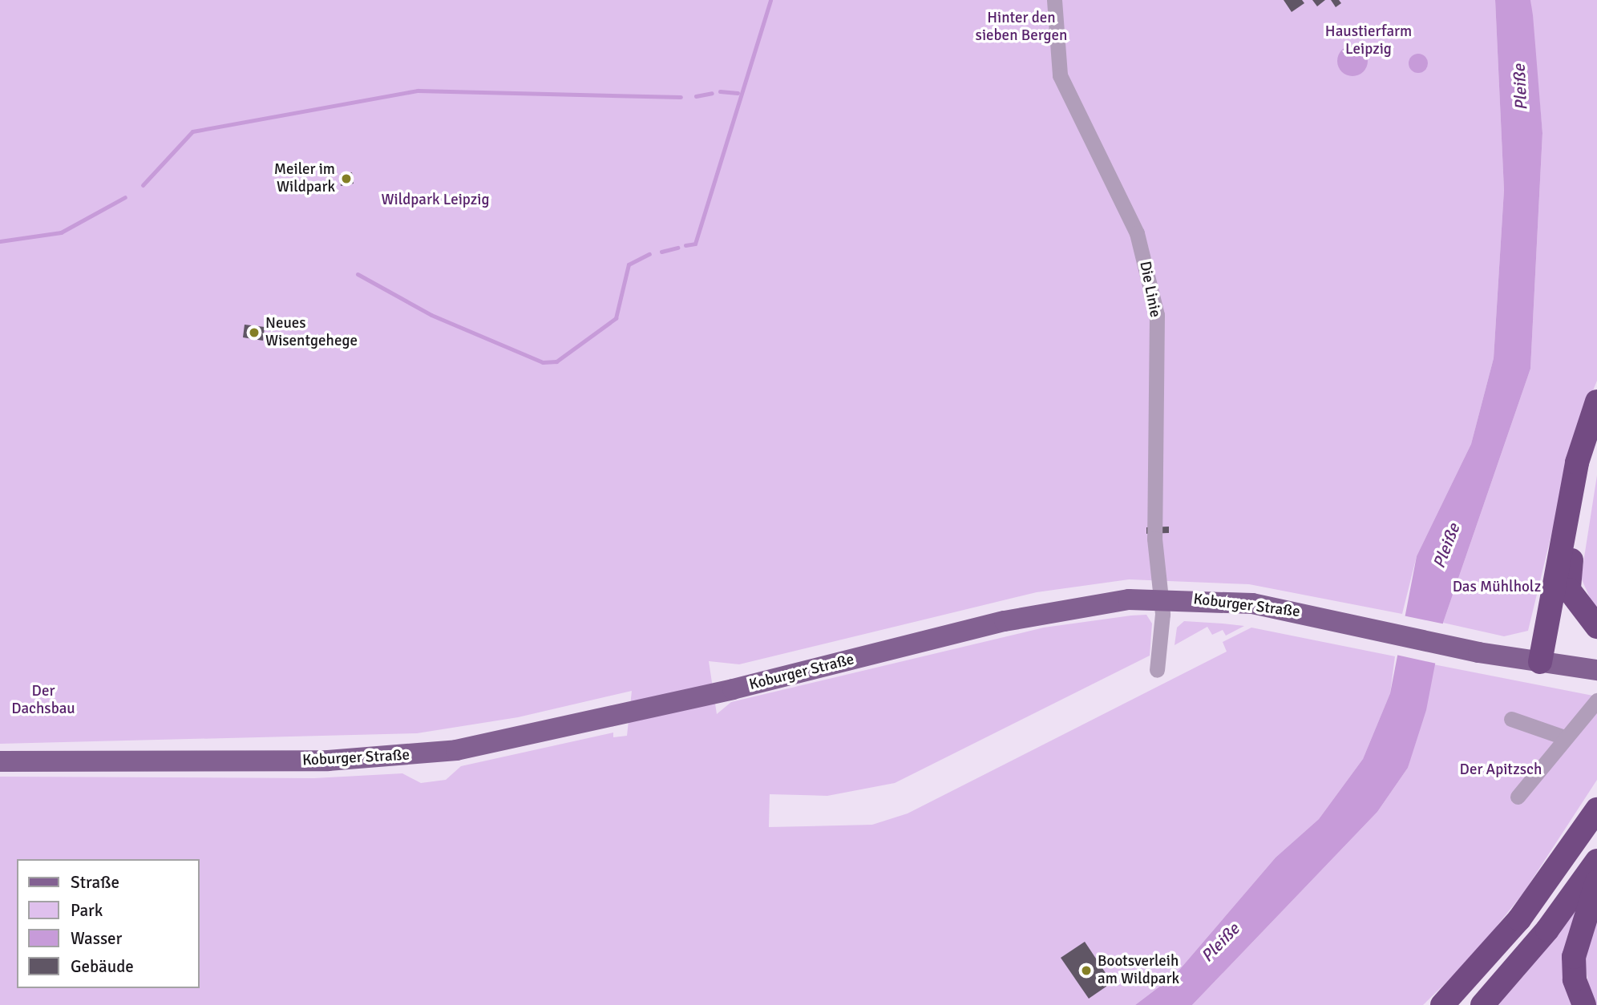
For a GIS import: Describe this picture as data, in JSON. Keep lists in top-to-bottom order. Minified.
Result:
{"streets":{"main road":["Koburger Straße"],"lane":["Die Linie"]},"crossings":[["Die Linie","Koburger Straße"]],"water":["Pleiße"],"parks":["Hinter den sieben Bergen","Haustierfarm Leipzig","Wildpark Leipzig","Das Mühlholz","Der Dachsbau","Der Apitzsch"],"places":["Meiler im Wildpark","Neues Wisentgehege","Bootsverleih am Wildpark"],"legend":["Straße","Park","Wasser","Gebäude"]}
